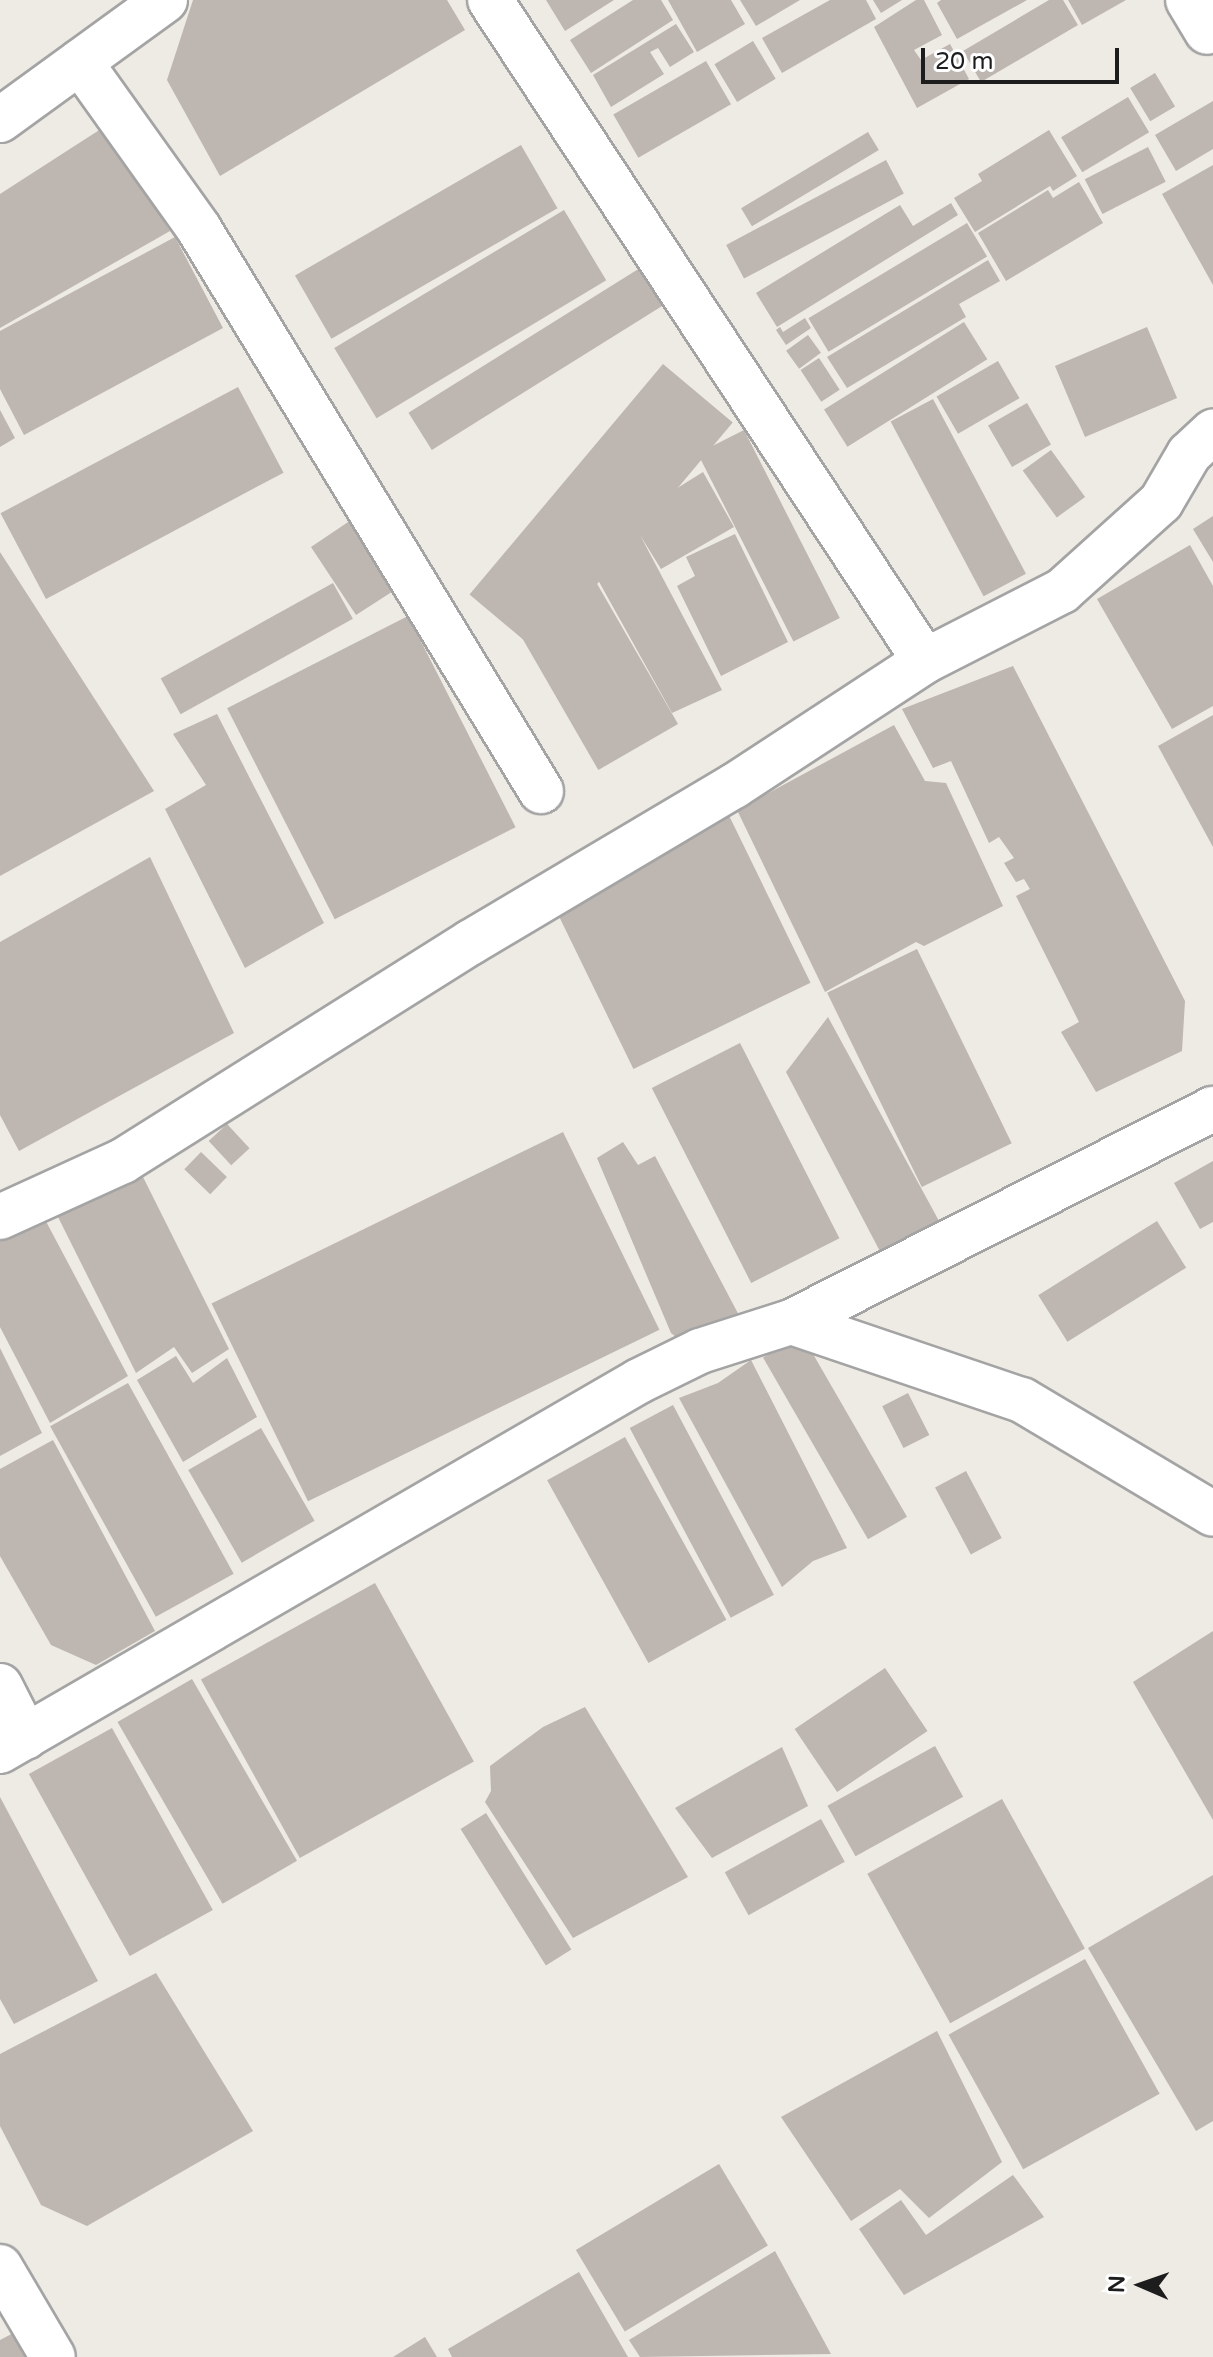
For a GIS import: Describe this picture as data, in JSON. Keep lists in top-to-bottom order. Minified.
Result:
{"scale_bar":"20 m","north":"left"}
